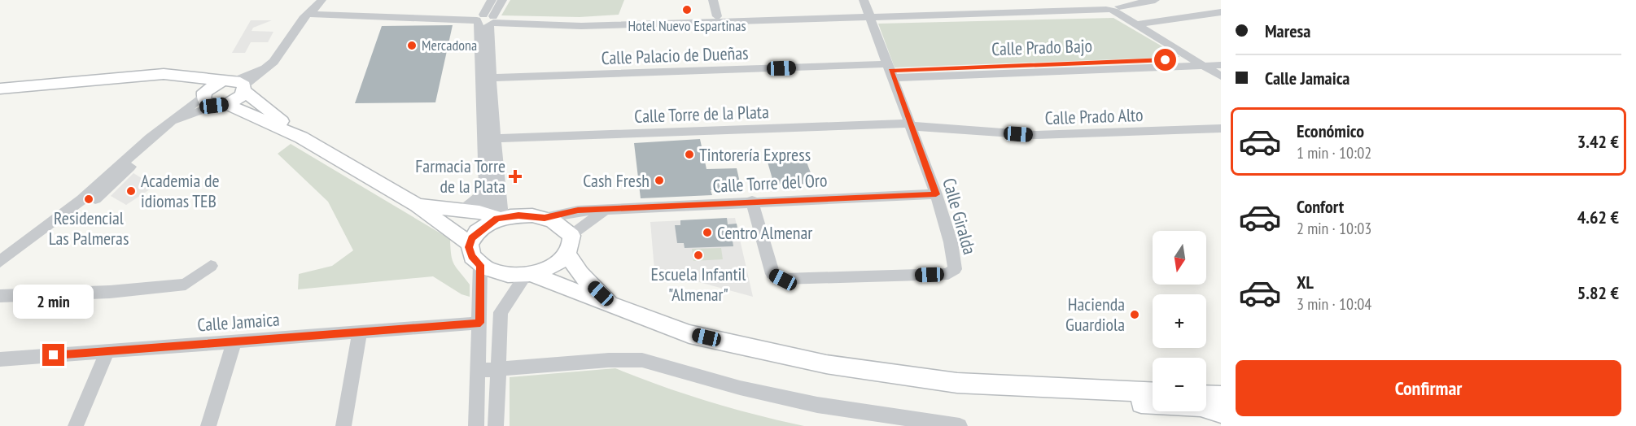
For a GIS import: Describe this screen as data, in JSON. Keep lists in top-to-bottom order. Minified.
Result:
{"streets":{"street":["Calle Prado Bajo","Calle Palacio de Dueñas","Calle Torre de la Plata","Calle Prado Alto","Calle Torre del Oro","Calle Giralda","Calle Jamaica"]},"crossings":[["Calle Prado Bajo","Calle Palacio de Dueñas"],["Calle Prado Bajo","Calle Giralda"],["Calle Palacio de Dueñas","Calle Giralda"],["Calle Torre de la Plata","Calle Prado Alto"],["Calle Torre de la Plata","Calle Giralda"],["Calle Prado Alto","Calle Giralda"],["Calle Torre del Oro","Calle Giralda"]],"places":{"other":["Hotel Nuevo Espartinas","Mercadona","Tintorería Express","Cash Fresh","Academia de idiomas TEB","Residencial Las Palmeras","Centro Almenar","Escuela Infantil \"Almenar\"","Hacienda Guardiola"],"health":["Farmacia Torre de la Plata"]},"north":"bottom","page":{"banner":["Maresa","Calle Jamaica"],"list":[{"name":"Económico","note":"1 min · 10:02","value":"3.42 €"},{"name":"Confort","note":"2 min · 10:03","value":"4.62 €"},{"name":"XL","note":"3 min · 10:04","value":"5.82 €"}],"map_buttons":["+","−"],"bubble":"2 min","buttons":"Confirmar"}}
